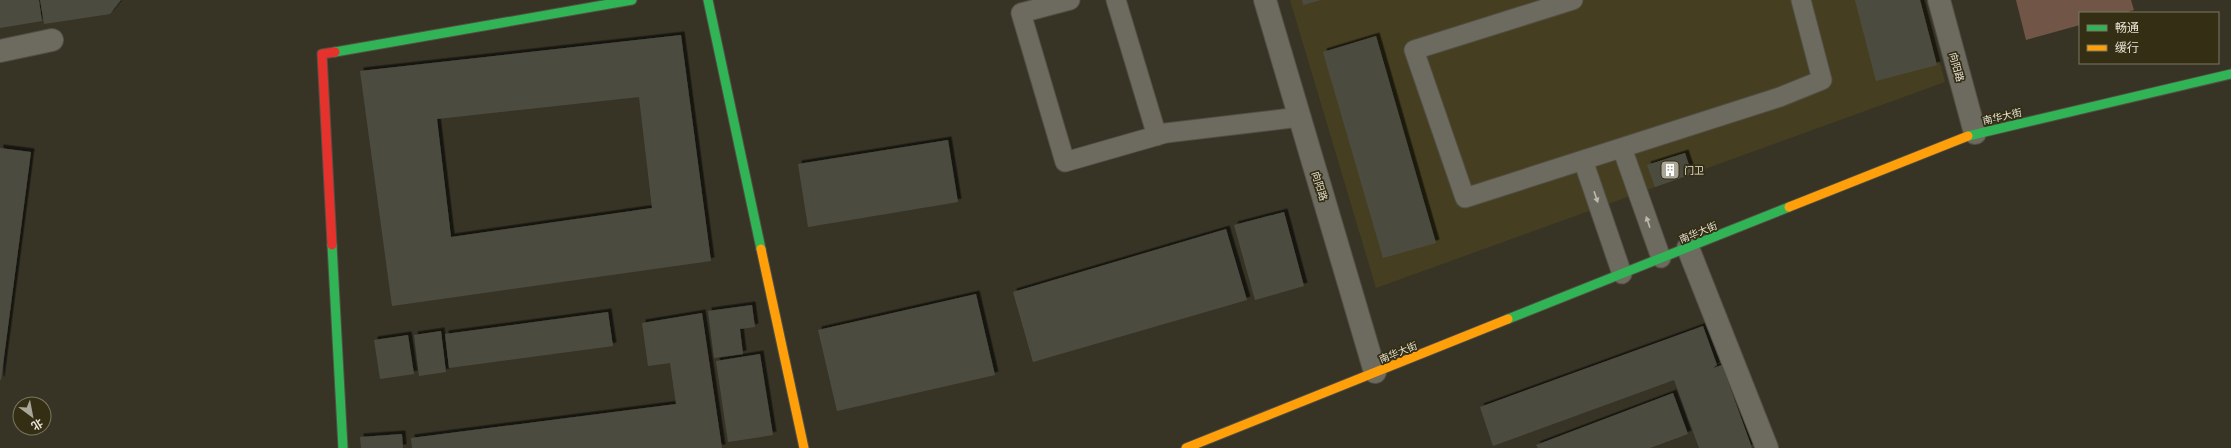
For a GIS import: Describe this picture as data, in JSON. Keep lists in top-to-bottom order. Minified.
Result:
{"streets":{"street":["向阳路","南华大街"]},"crossings":[["向阳路","南华大街"]],"places":{"building":["门卫"]},"legend":["畅通","缓行"],"north":"bottom right"}
